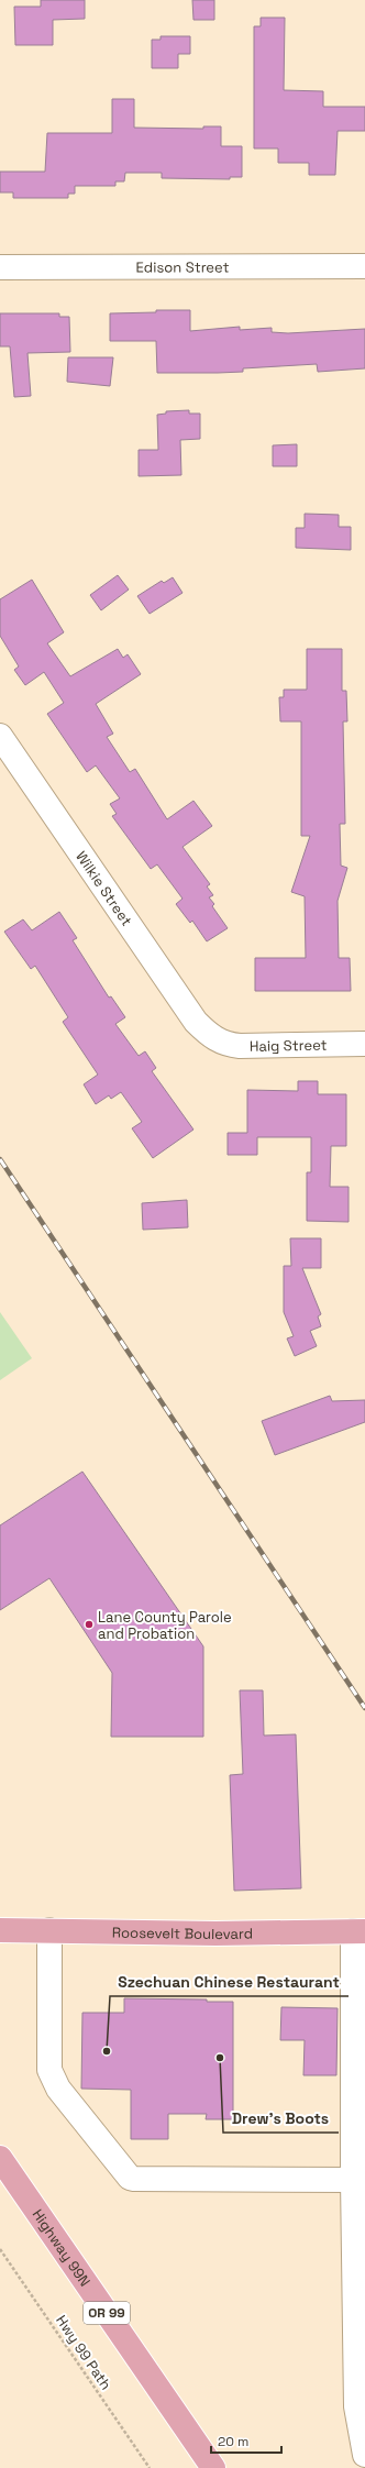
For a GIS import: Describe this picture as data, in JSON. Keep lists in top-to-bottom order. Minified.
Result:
{"streets":{"main road":["Roosevelt Boulevard","Highway 99N","OR 99"],"street":["Edison Street","Wilkie Street","Haig Street"],"path":["Hwy 99 Path"]},"crossings":[["Wilkie Street","Haig Street"]],"places":["Lane County Parole and Probation","Szechuan Chinese Restaurant","Drew's Boots"],"scale_bar":"20 m"}
